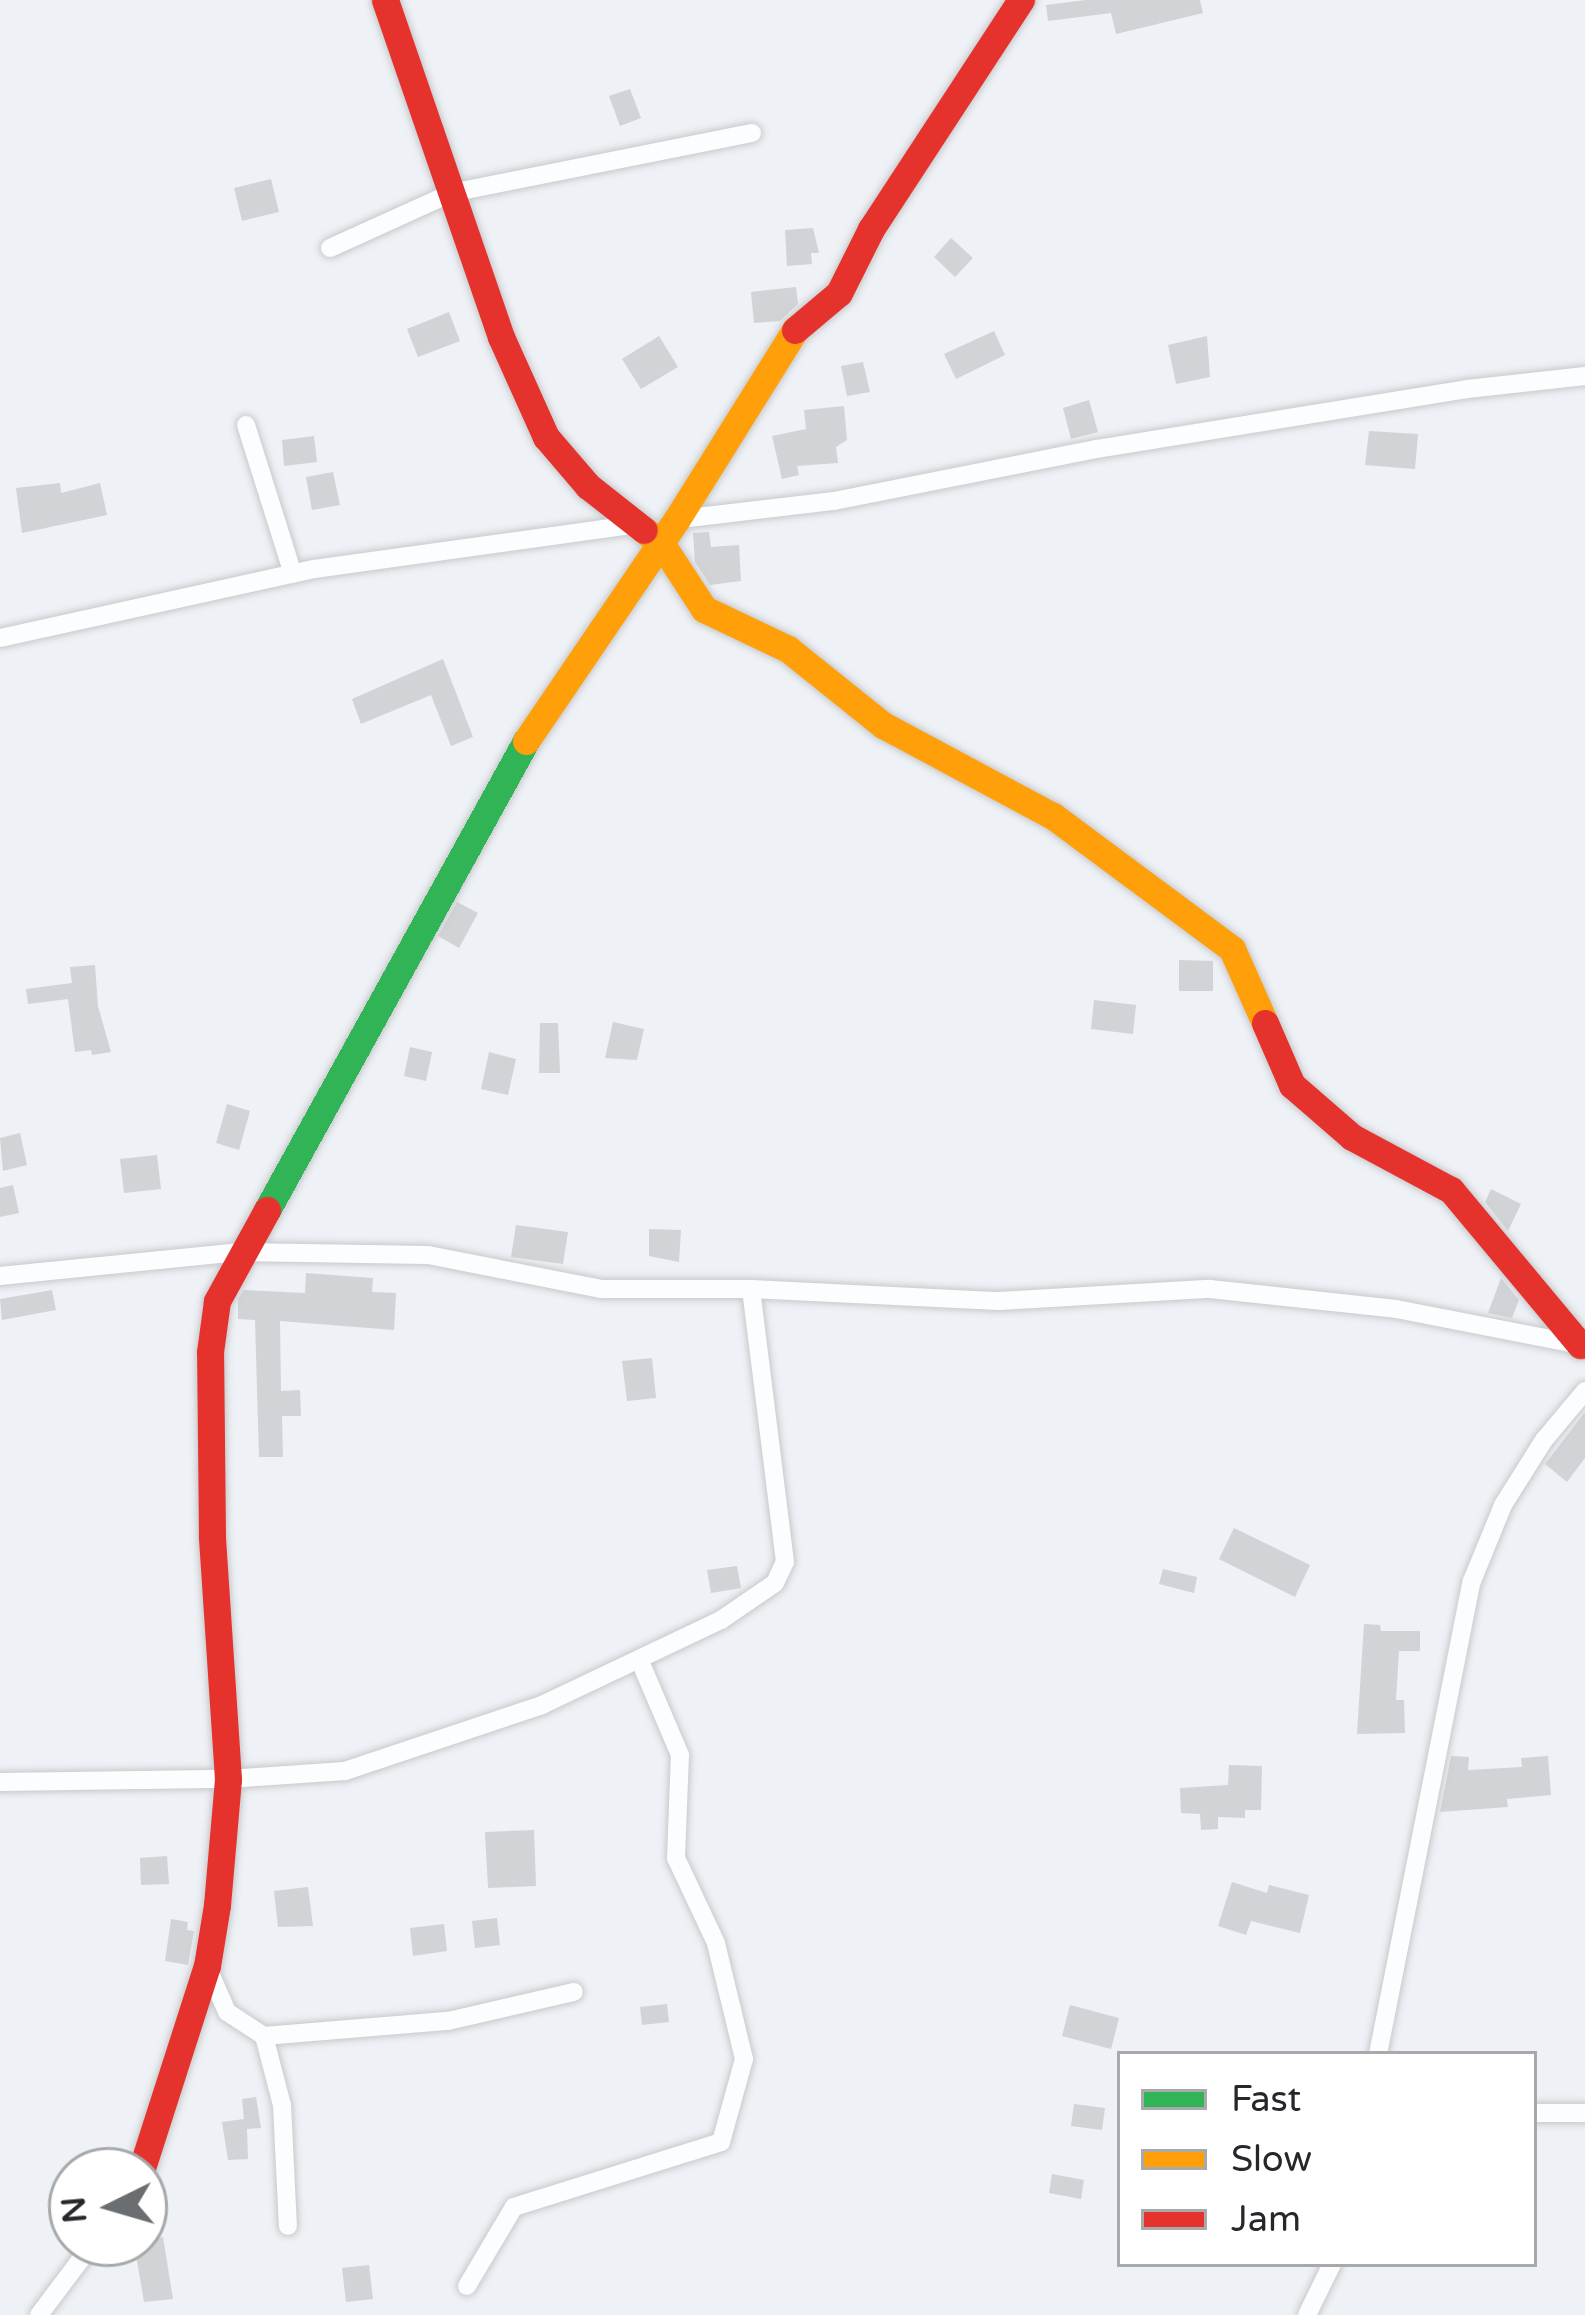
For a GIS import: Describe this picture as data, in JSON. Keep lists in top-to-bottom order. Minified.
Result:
{"legend":["Fast","Slow","Jam"],"north":"left"}
